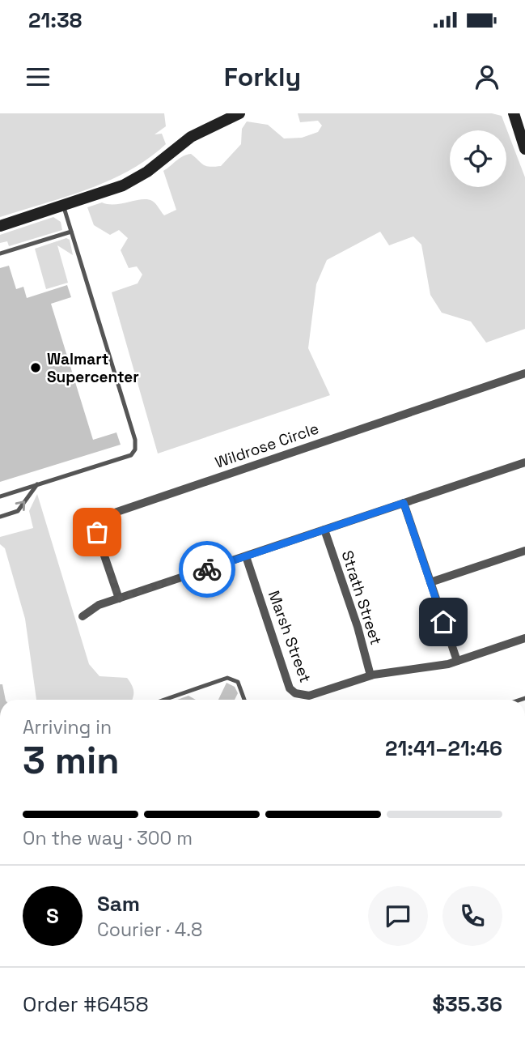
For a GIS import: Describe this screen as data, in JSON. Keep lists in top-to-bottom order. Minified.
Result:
{"streets":{"street":["Wildrose Circle","Strath Street","Marsh Street"]},"crossings":[["Strath Street","Marsh Street"]],"places":["Walmart Supercenter"],"page":{"status":"21:38","header":"Forkly","heading":["3 min","Arriving in","21:41–21:46"],"panel":["Sam","Courier · 4.8","Order #6458","$35.36"],"bar":"On the way · 300 m","round":"S"}}
